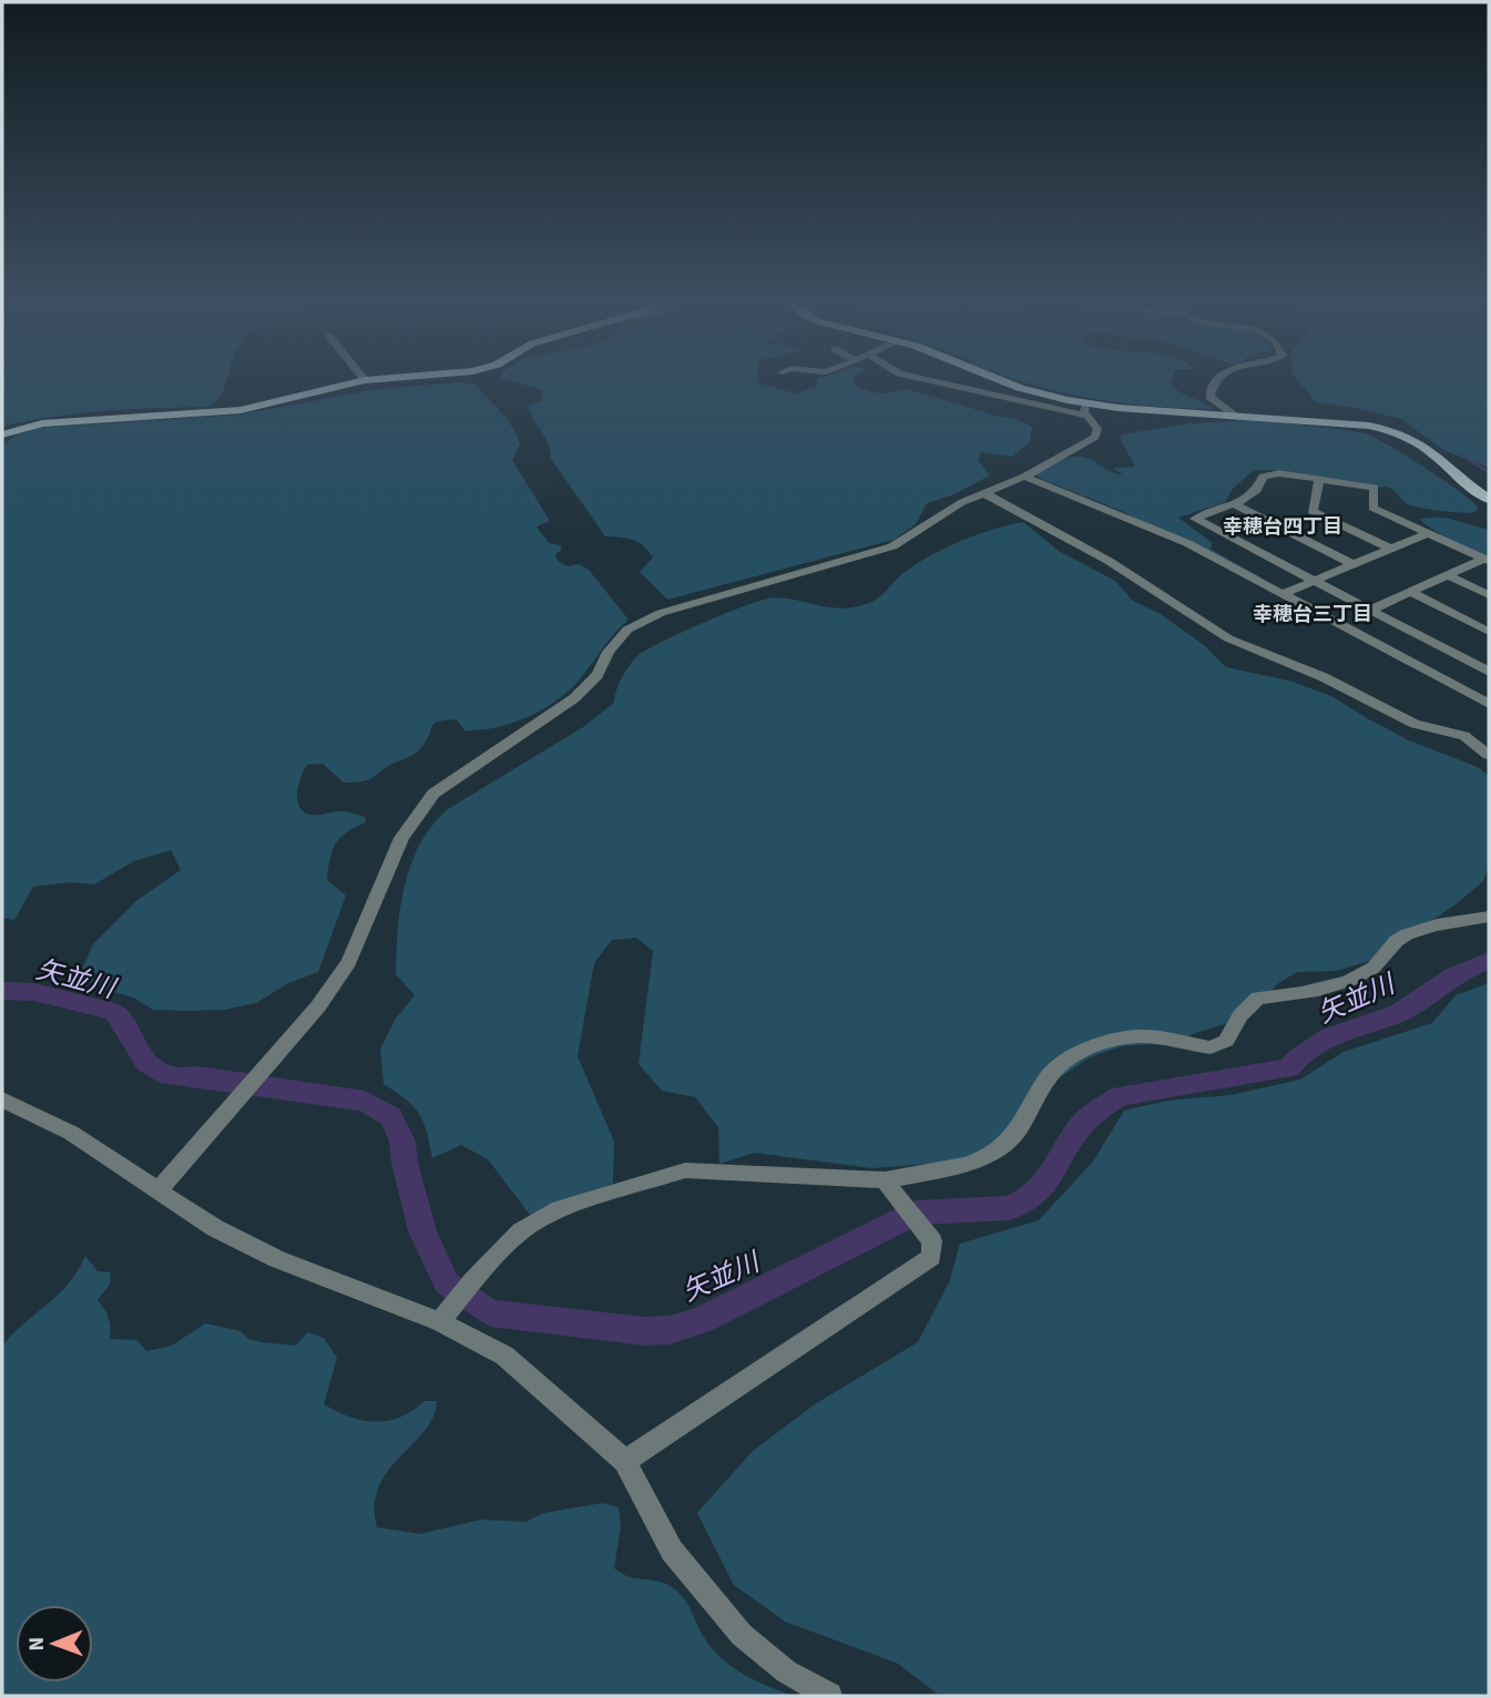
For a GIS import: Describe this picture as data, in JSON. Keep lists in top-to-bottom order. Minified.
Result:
{"districts":["幸穂台四丁目","幸穂台三丁目"],"water":["矢並川"],"north":"left"}
